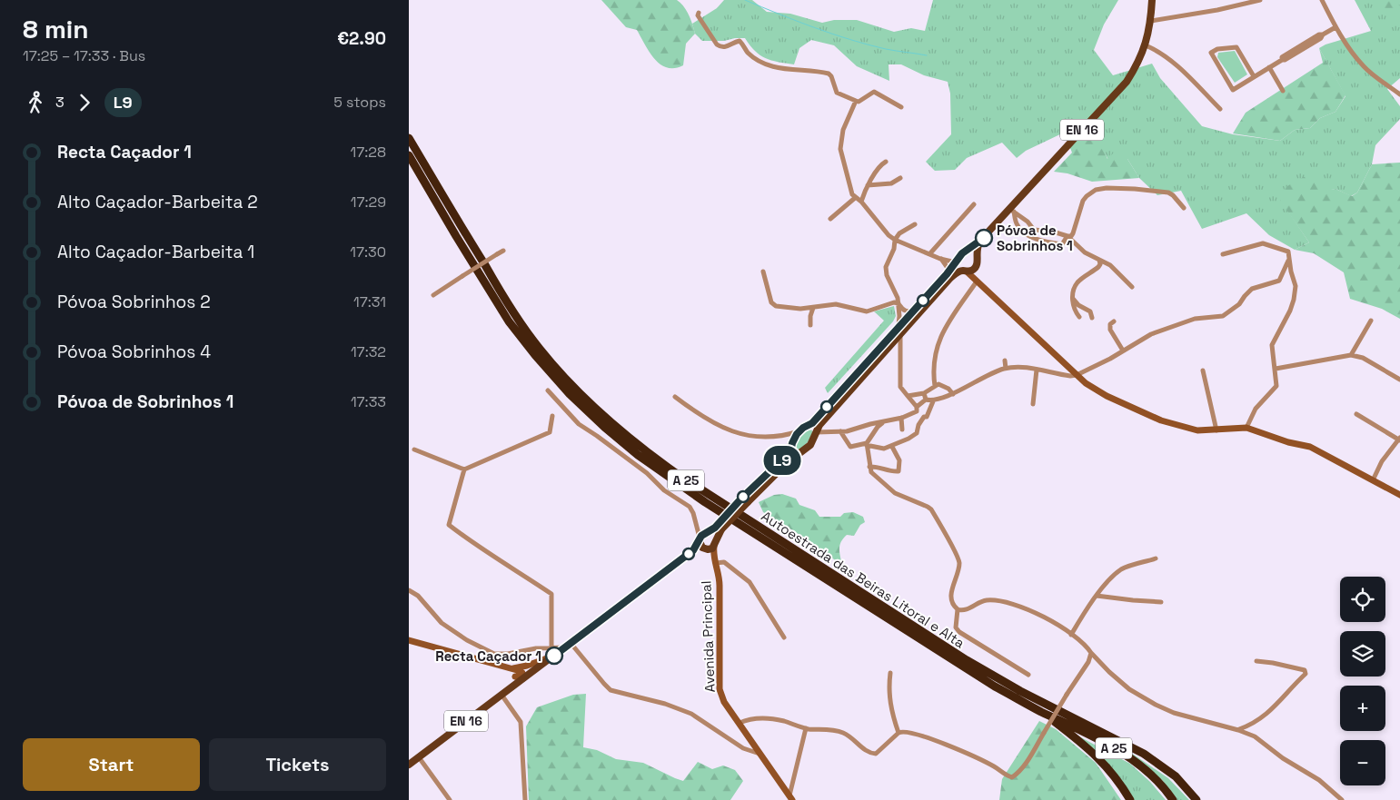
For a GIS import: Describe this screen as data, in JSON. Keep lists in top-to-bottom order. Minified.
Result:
{"streets":{"highway":["A 25","Autoestrada das Beiras Litoral e Alta"],"main road":["EN 16"],"street":["Avenida Principal"]},"crossings":[["EN 16","Avenida Principal"]],"places":["Póvoa de Sobrinhos 1","Recta Caçador 1"],"lines":["bus line L9"],"page":{"heading":["8 min","17:25 – 17:33 · Bus","€2.90"],"on_map":"L9","legs":["3","L9","5 stops"],"list":[{"name":"Recta Caçador 1","value":"17:28"},{"name":"Alto Caçador-Barbeita 2","value":"17:29"},{"name":"Alto Caçador-Barbeita 1","value":"17:30"},{"name":"Póvoa Sobrinhos 2","value":"17:31"},{"name":"Póvoa Sobrinhos 4","value":"17:32"},{"name":"Póvoa de Sobrinhos 1","value":"17:33"}],"map_buttons":["+","−"],"buttons":["Start","Tickets"]}}
